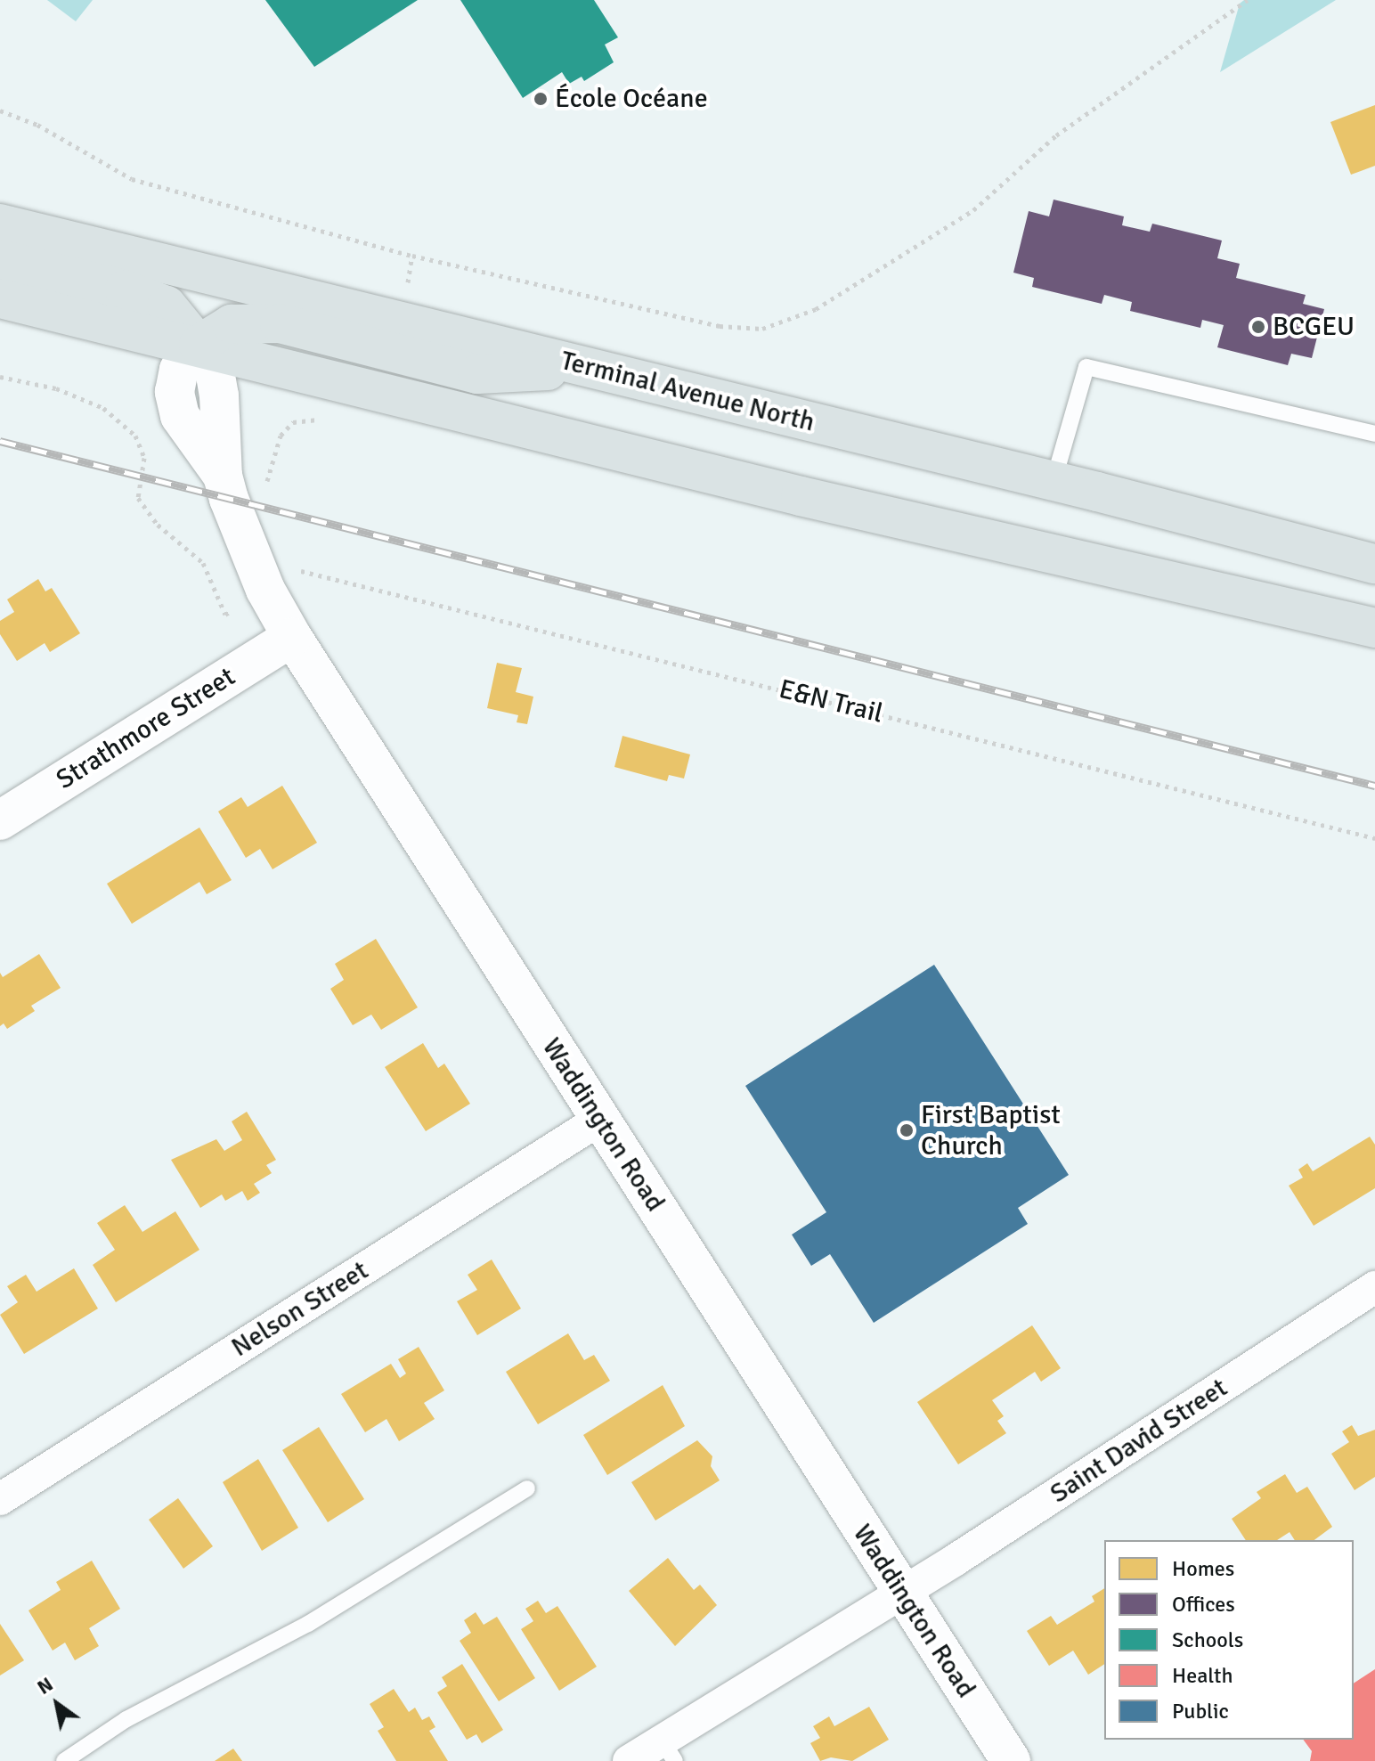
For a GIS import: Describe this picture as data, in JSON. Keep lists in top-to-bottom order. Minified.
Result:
{"streets":{"main road":["Terminal Avenue North"],"street":["Strathmore Street","Waddington Road","Nelson Street","Saint David Street"],"path":["E&N Trail"]},"crossings":[["Strathmore Street","Waddington Road"],["Waddington Road","Nelson Street"],["Waddington Road","Saint David Street"]],"places":["École Océane","BCGEU","First Baptist Church"],"legend":["Homes","Offices","Schools","Health","Public"],"north":"top left"}
